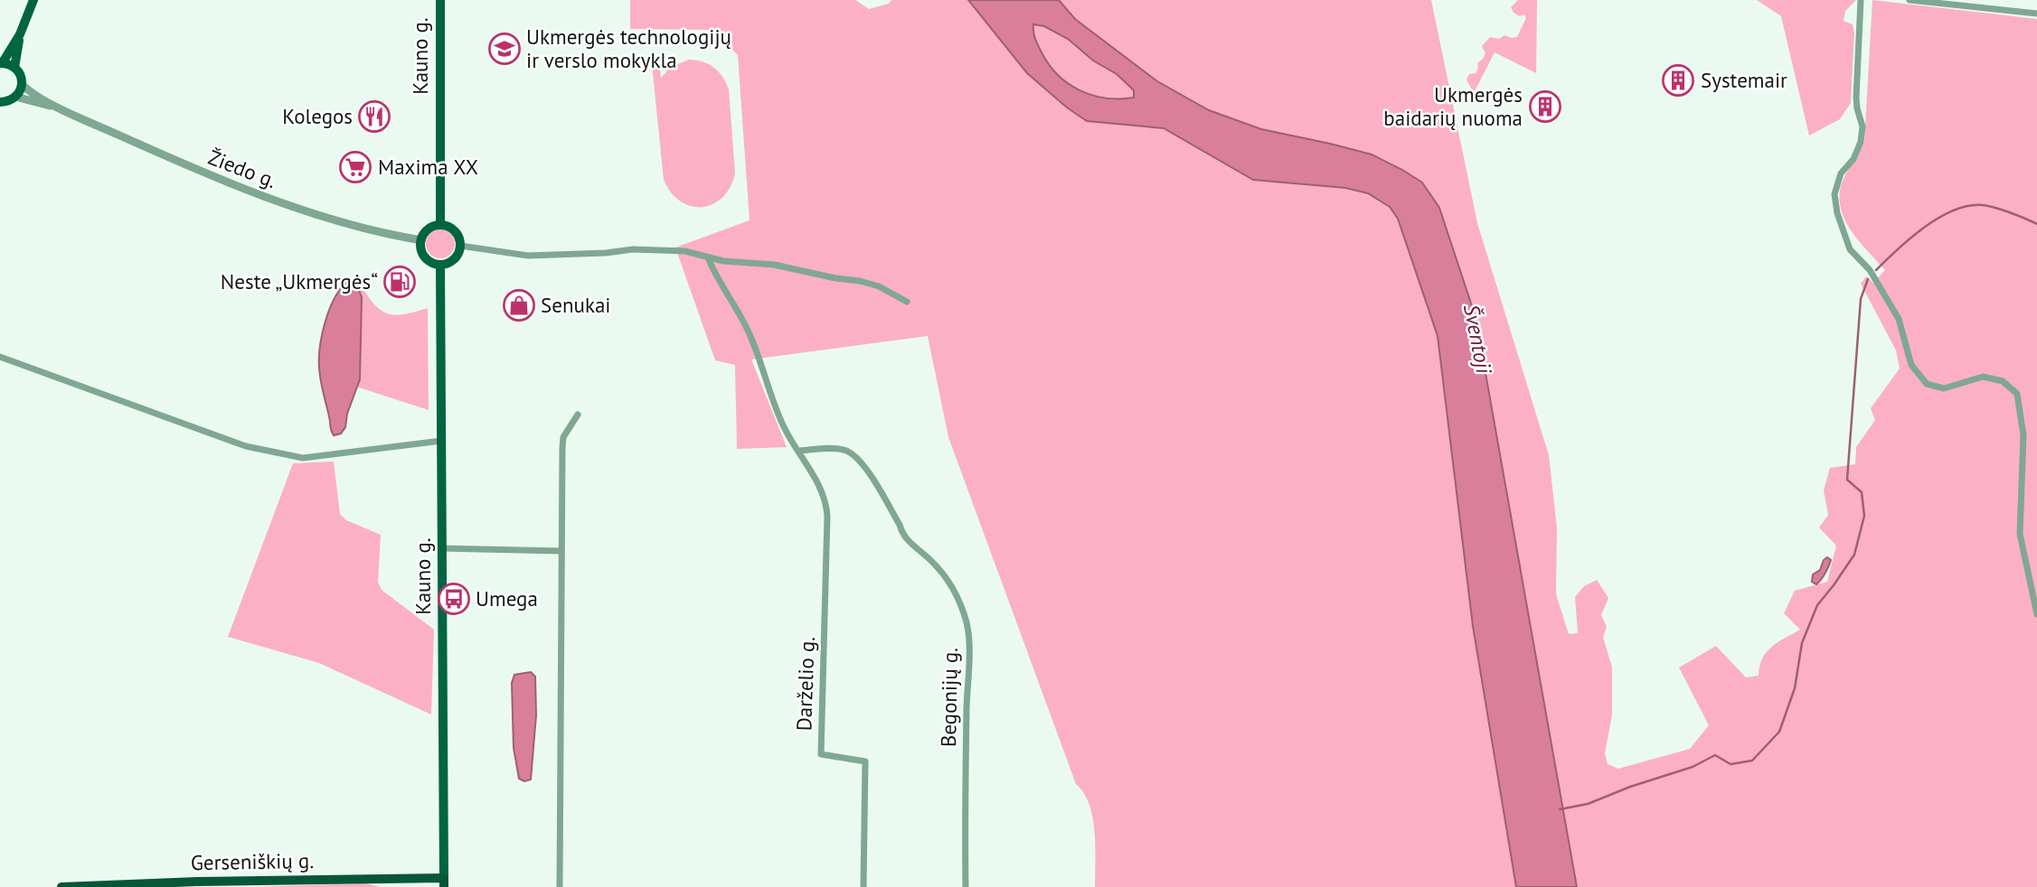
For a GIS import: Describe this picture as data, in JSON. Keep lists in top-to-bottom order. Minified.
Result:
{"streets":{"highway":["Gerseniškių g."],"main road":["Kauno g."],"street":["Žiedo g.","Darželio g.","Begonijų g."]},"crossings":[["Kauno g.","Žiedo g."],["Kauno g.","Gerseniškių g."],["Darželio g.","Begonijų g."]],"water":["Šventoji"],"places":{"school or university":["Ukmergės technologijų ir verslo mokykla"],"building":["Systemair","Ukmergės baidarių nuoma"],"restaurant":["Kolegos"],"supermarket":["Maxima XX"],"fuel station":["Neste „Ukmergės“"],"shop":["Senukai"],"bus stop":["Umega"]}}
